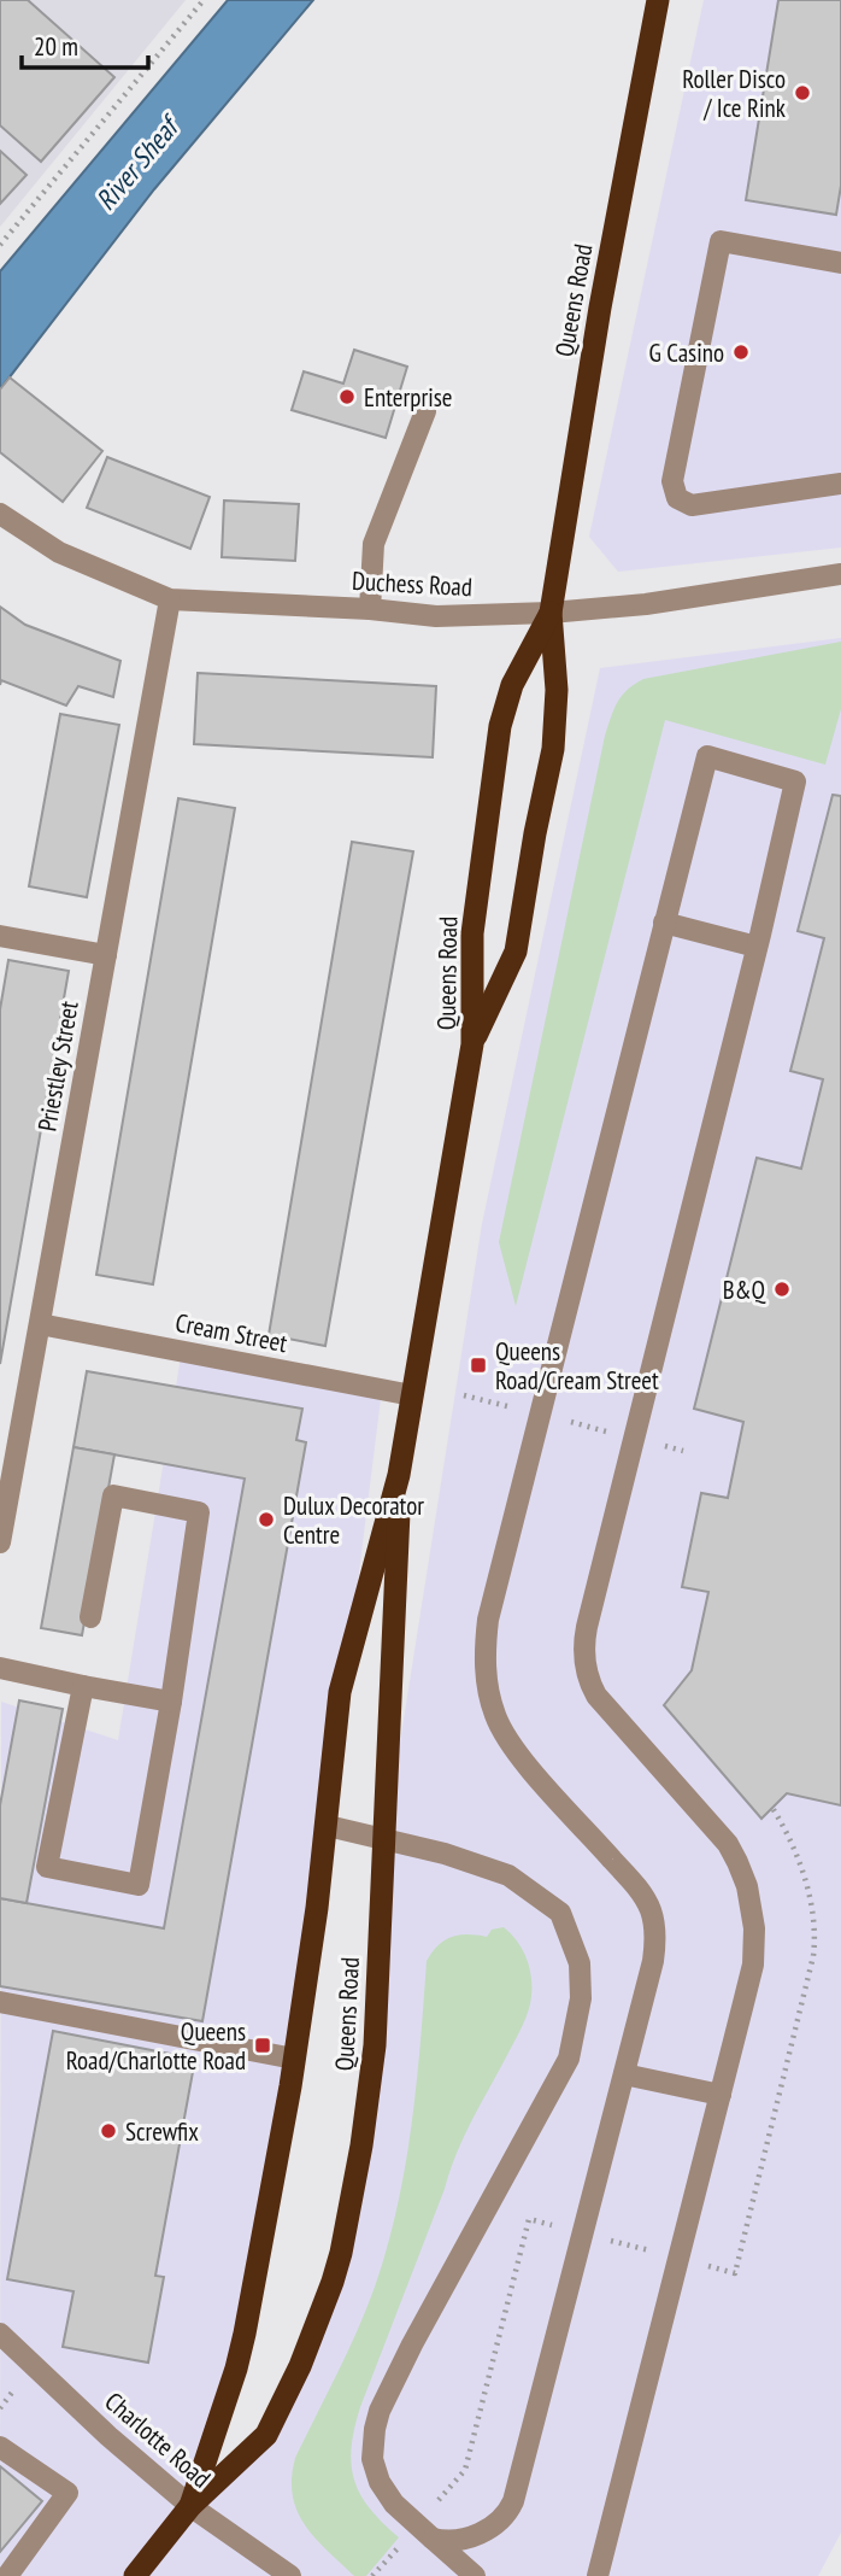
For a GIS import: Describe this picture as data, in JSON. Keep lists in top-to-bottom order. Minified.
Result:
{"streets":{"highway":["Queens Road"],"street":["Duchess Road","Priestley Street","Cream Street","Charlotte Road"]},"crossings":[["Queens Road","Duchess Road"],["Queens Road","Cream Street"],["Queens Road","Charlotte Road"],["Duchess Road","Priestley Street"],["Priestley Street","Cream Street"]],"water":["River Sheaf"],"places":{"other":["Roller Disco / Ice Rink","G Casino","Enterprise","B&Q","Dulux Decorator Centre","Screwfix"],"transit":["Queens Road/Cream Street","Queens Road/Charlotte Road"]},"scale_bar":"20 m"}
